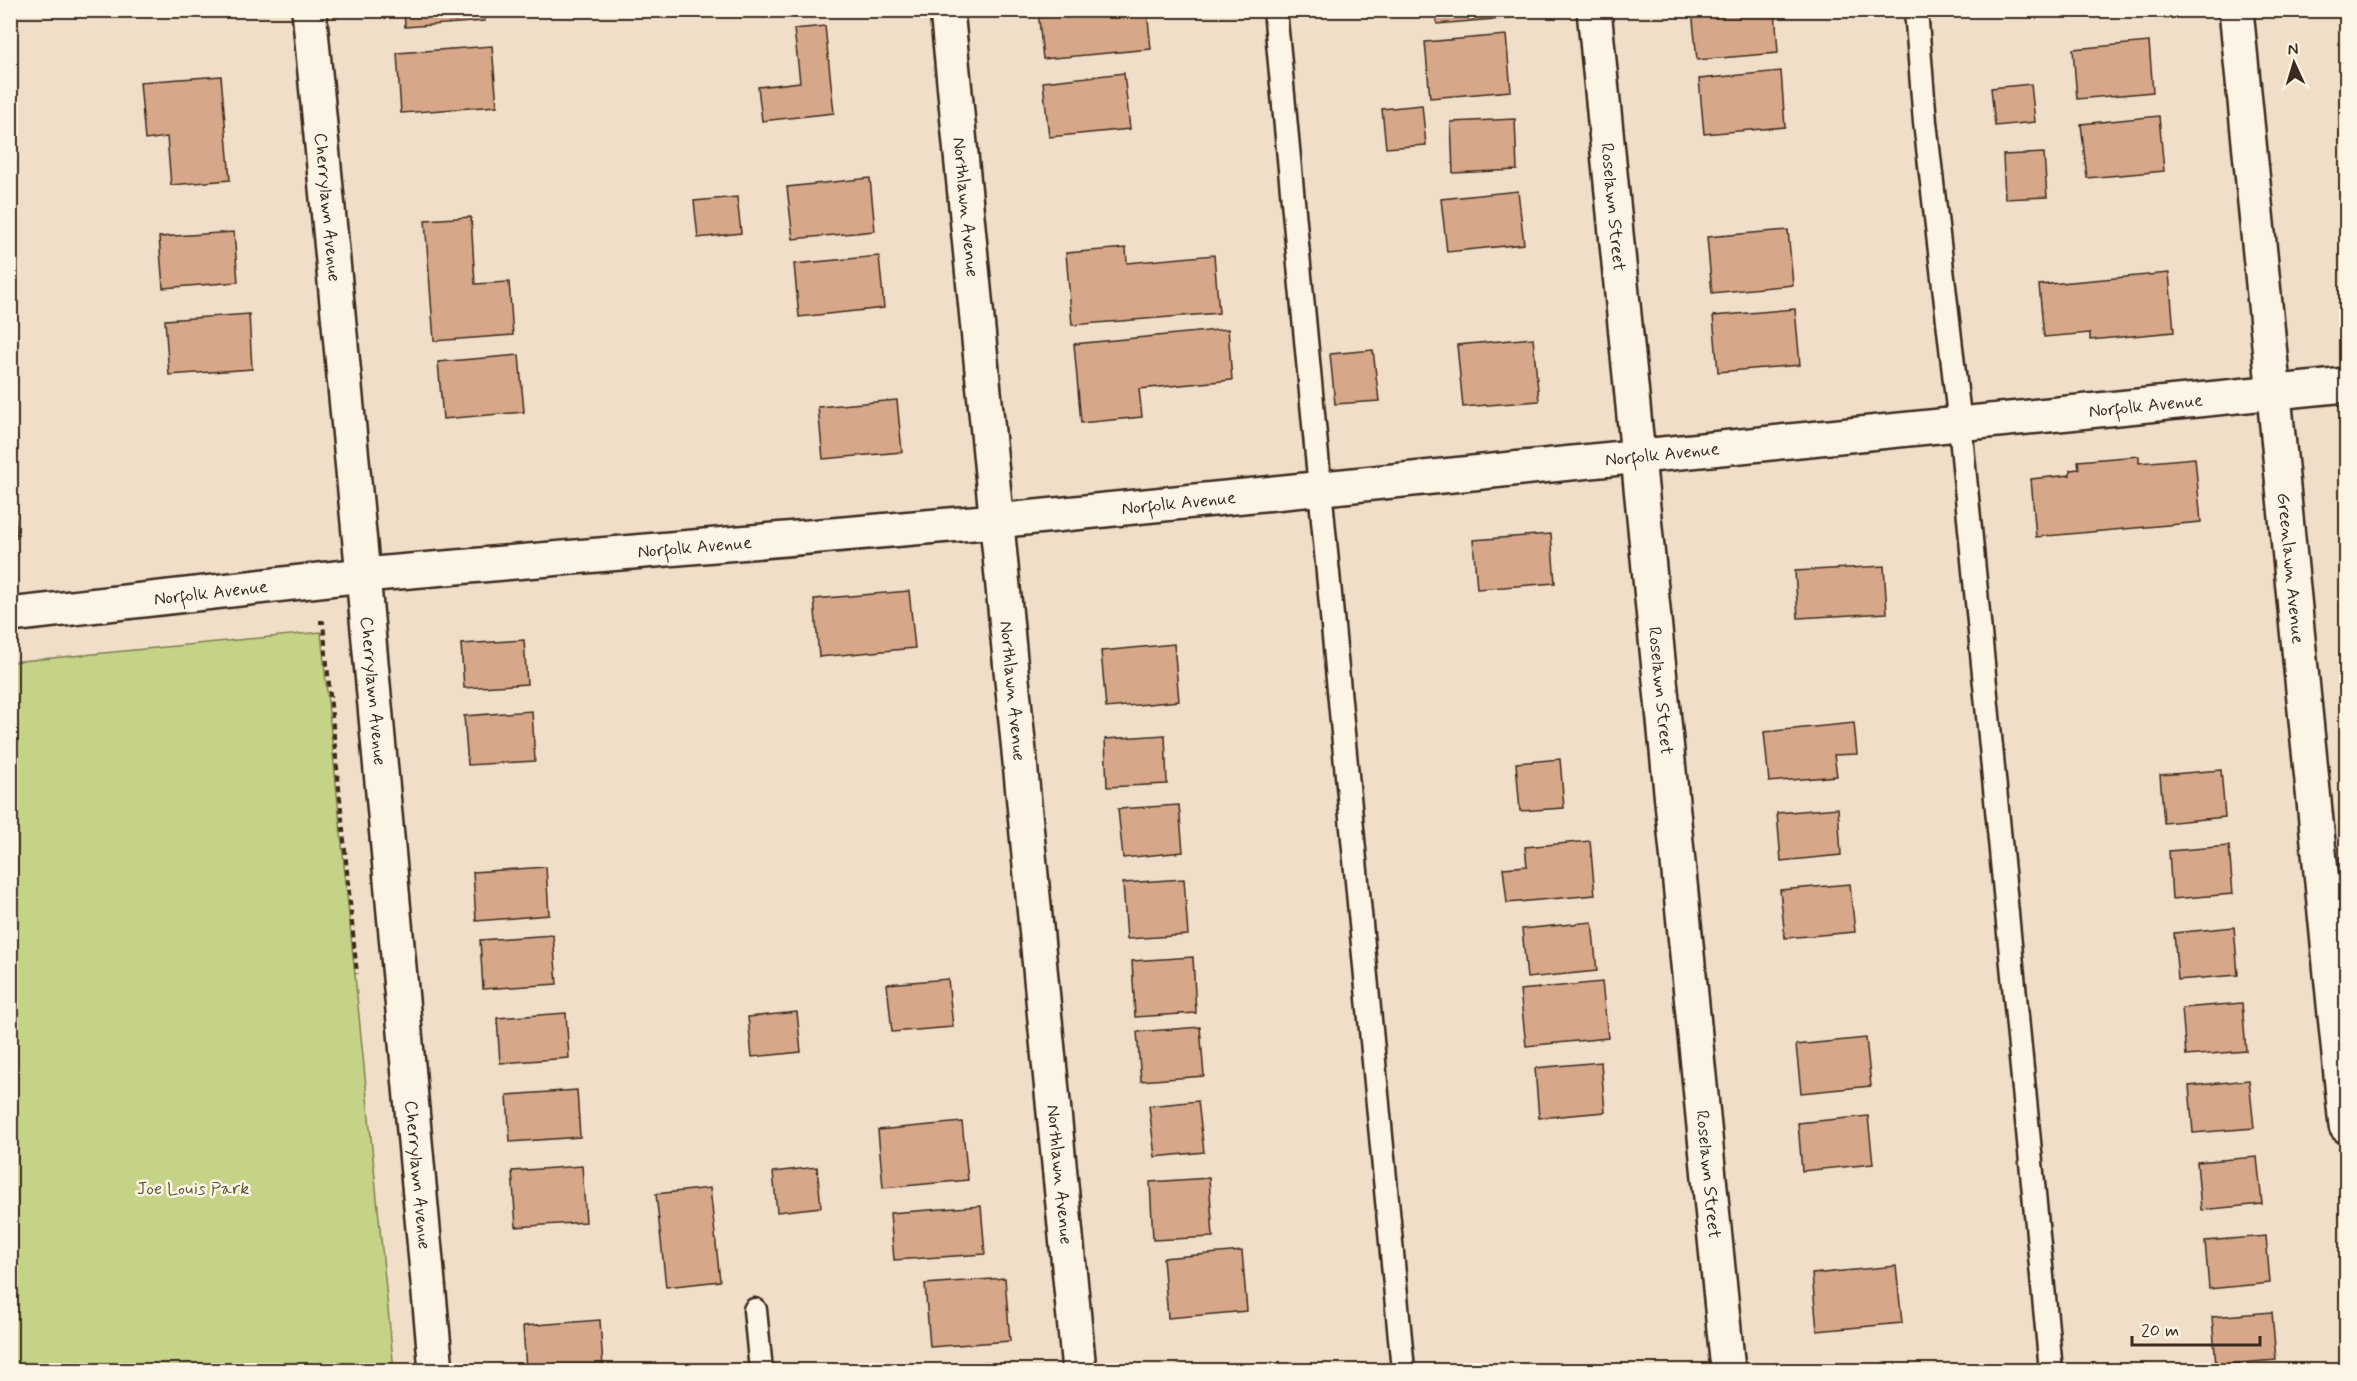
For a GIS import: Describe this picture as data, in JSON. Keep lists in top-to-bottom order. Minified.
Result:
{"streets":{"street":["Cherrylawn Avenue","Northlawn Avenue","Roselawn Street","Norfolk Avenue","Greenlawn Avenue"]},"crossings":[["Cherrylawn Avenue","Norfolk Avenue"],["Northlawn Avenue","Norfolk Avenue"],["Roselawn Street","Norfolk Avenue"],["Norfolk Avenue","Greenlawn Avenue"]],"parks":["Joe Louis Park"],"scale_bar":"20 m","north":"top"}
